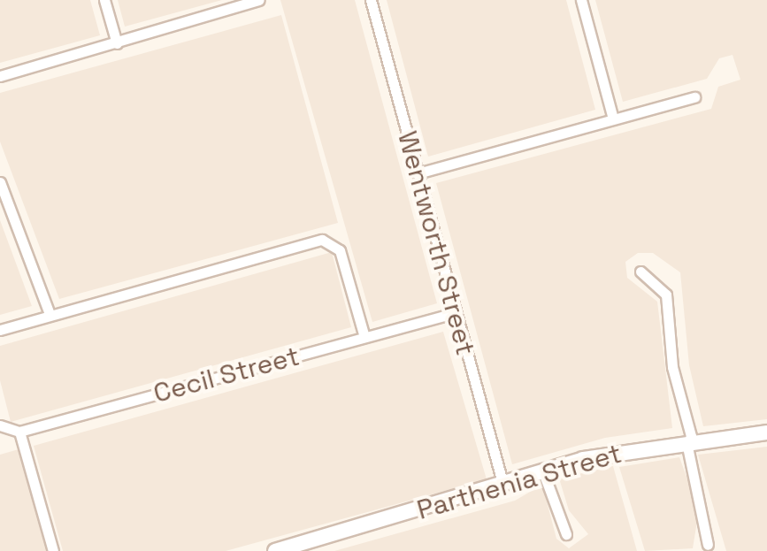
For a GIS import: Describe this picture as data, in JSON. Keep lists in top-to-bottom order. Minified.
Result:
{"streets":{"street":["Wentworth Street","Cecil Street","Parthenia Street"]},"crossings":[["Wentworth Street","Cecil Street"],["Wentworth Street","Parthenia Street"]]}
